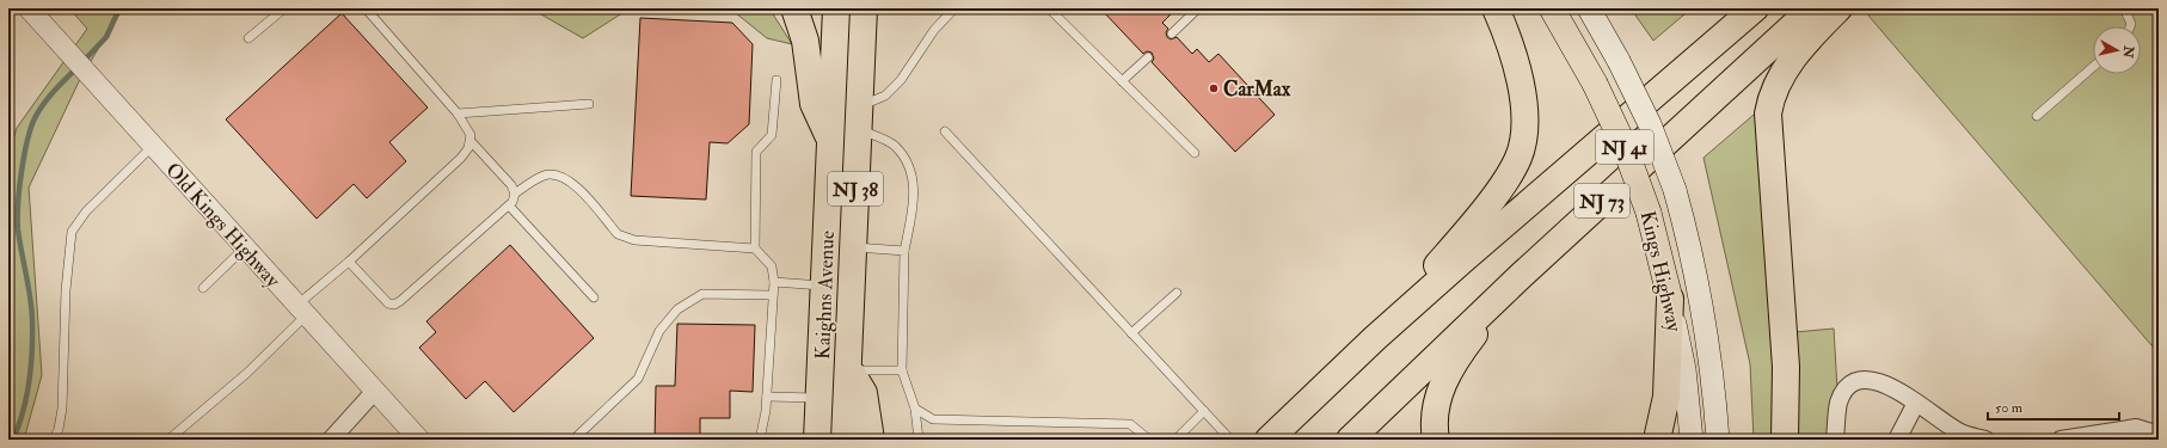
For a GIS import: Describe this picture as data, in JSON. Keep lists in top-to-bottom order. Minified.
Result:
{"streets":{"highway":["NJ 38","NJ 73","Kaighns Avenue"],"main road":["NJ 41","Kings Highway"],"street":["Old Kings Highway"]},"places":["CarMax"],"scale_bar":"50 m","north":"right"}
